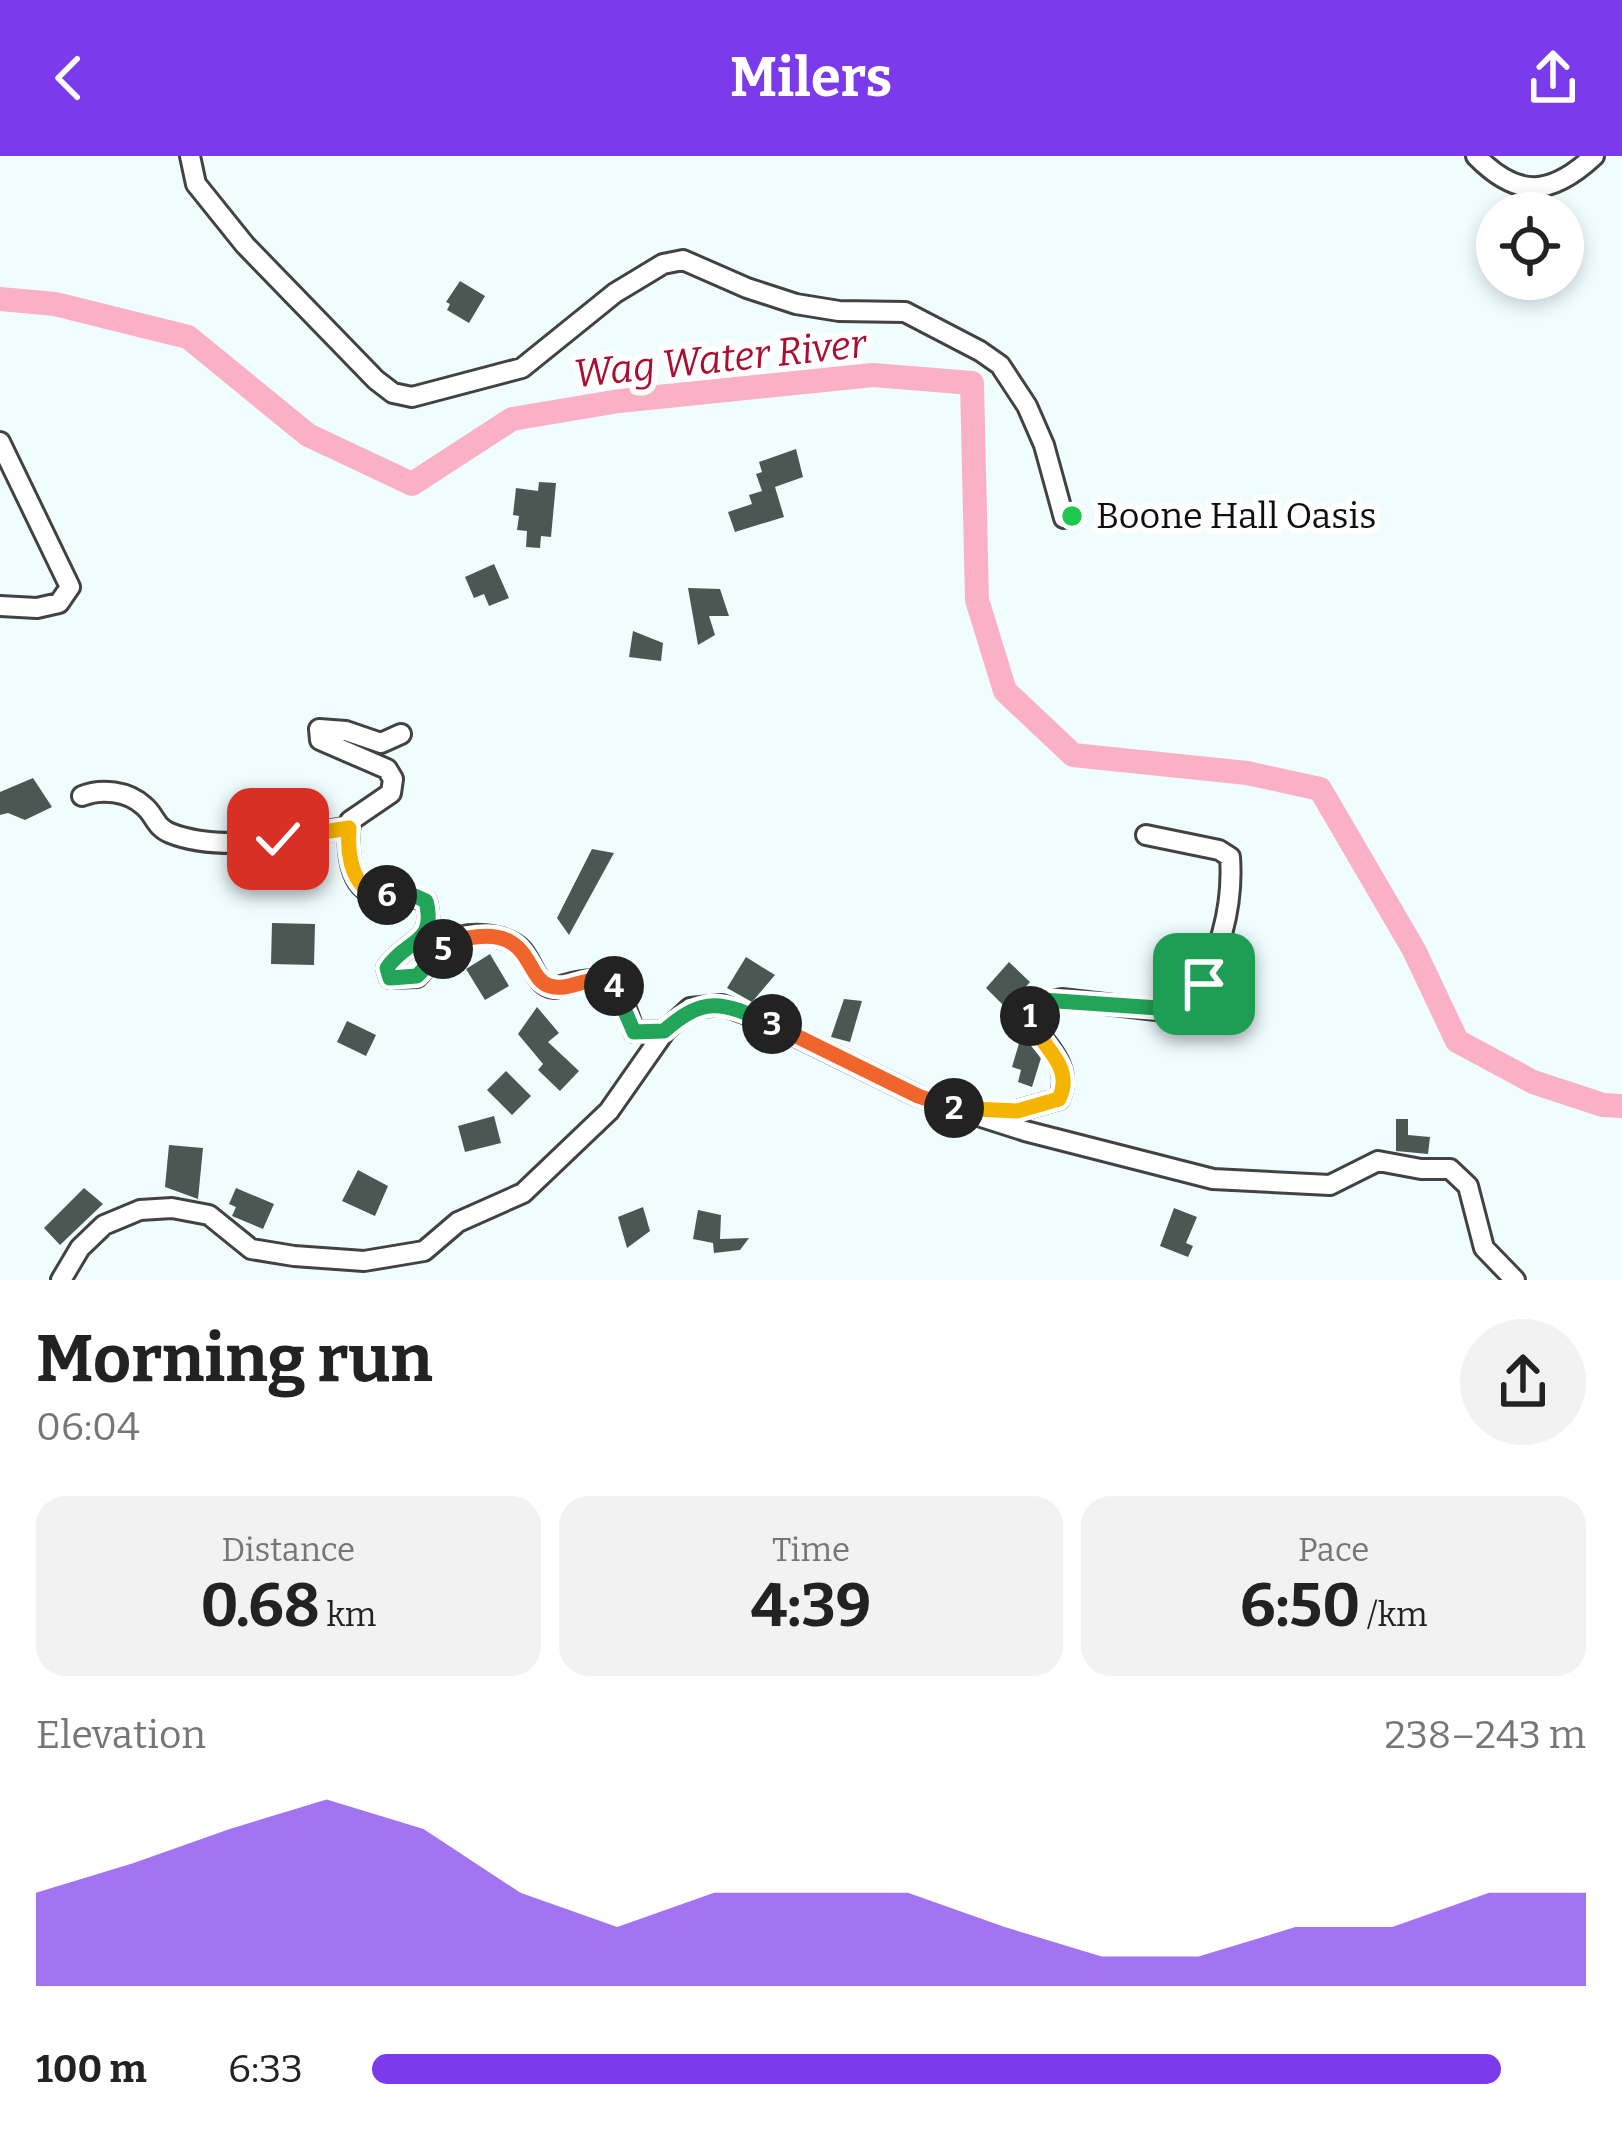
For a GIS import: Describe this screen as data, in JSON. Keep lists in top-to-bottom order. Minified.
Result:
{"water":["Wag Water River"],"places":["Boone Hall Oasis"],"page":{"header":"Milers","pins":["6","5","4","1","3","2"],"heading":["Morning run","06:04"],"stats":[["Distance","0.68 km"],["Time","4:39"],["Pace","6:50 /km"]],"chart":["Elevation","238–243 m"],"list":[{"name":"100 m","note":"6:33"}]}}
